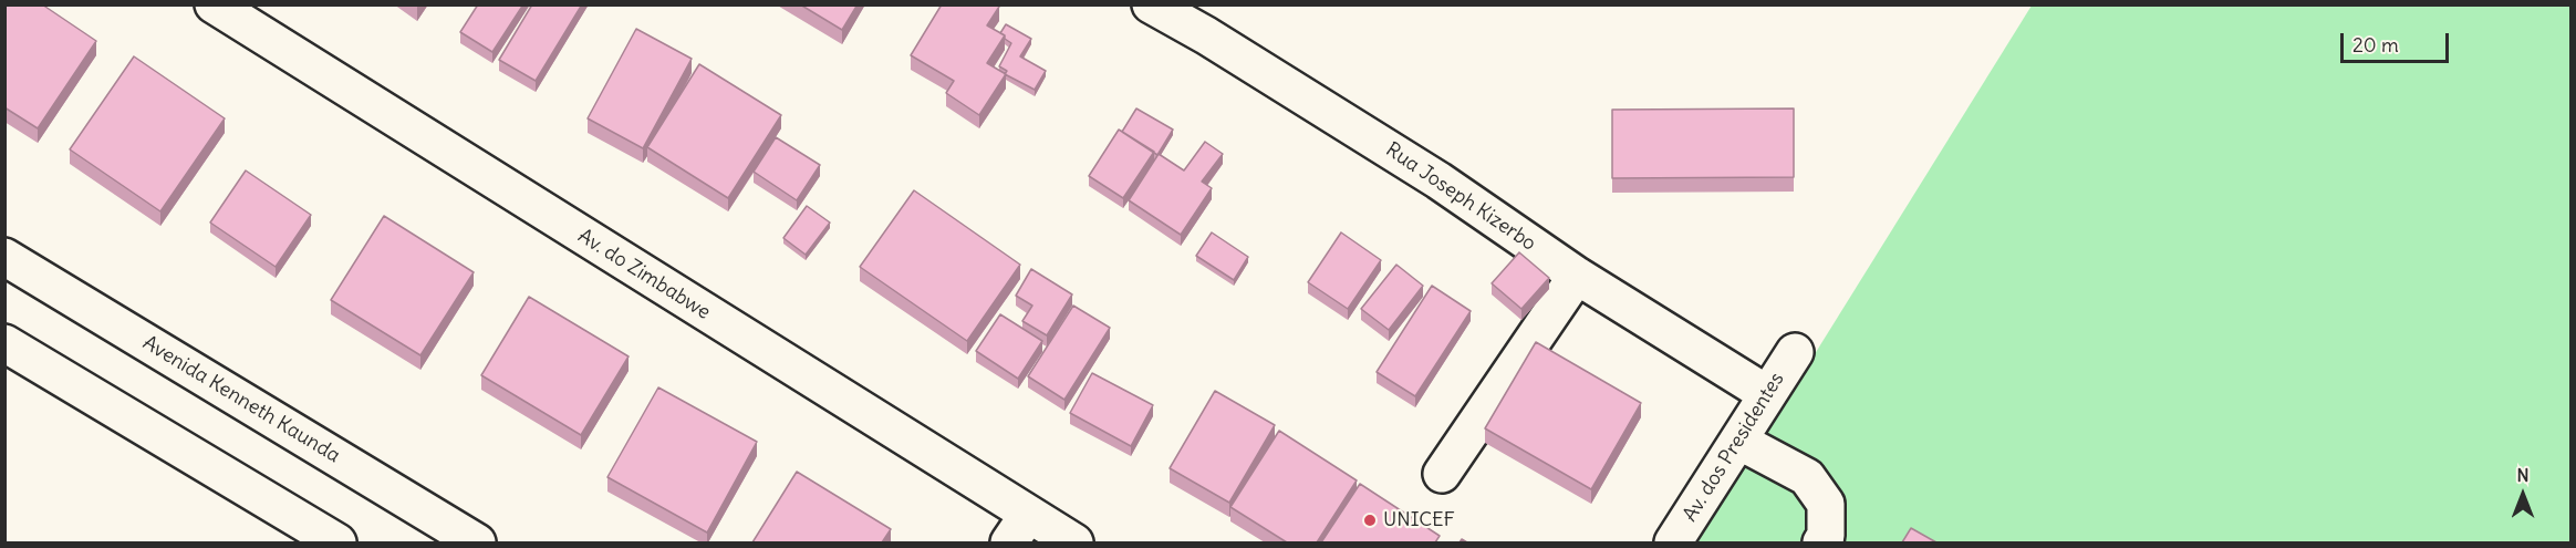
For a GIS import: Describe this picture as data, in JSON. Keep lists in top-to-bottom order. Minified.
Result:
{"streets":{"street":["Rua Joseph Kizerbo","Av. do Zimbabwe","Avenida Kenneth Kaunda","Av. dos Presidentes"]},"crossings":[["Rua Joseph Kizerbo","Av. dos Presidentes"]],"places":["UNICEF"],"scale_bar":"20 m","north":"top"}
